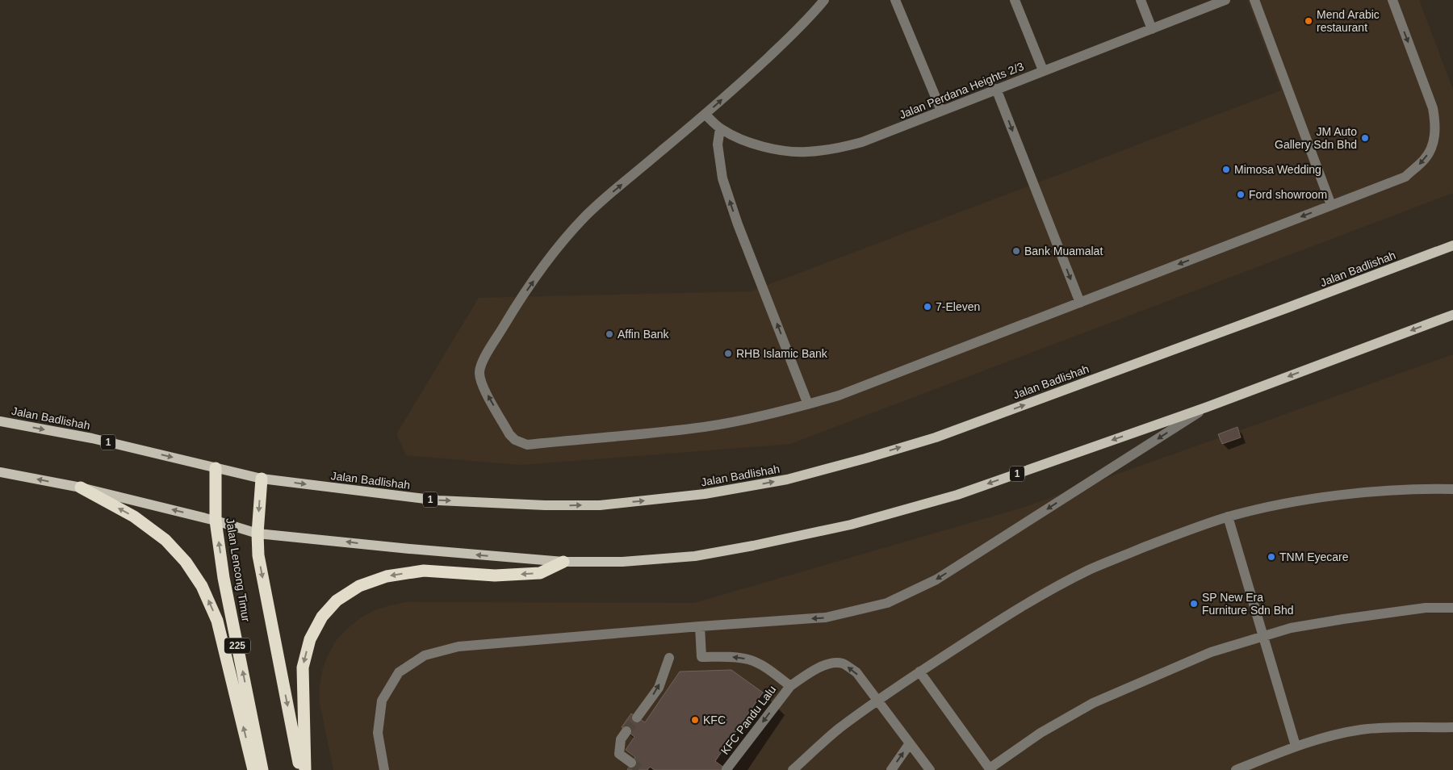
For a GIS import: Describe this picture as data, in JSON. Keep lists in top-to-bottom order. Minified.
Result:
{"streets":{"highway":["Jalan Lencong Timur","225"],"main road":["Jalan Badlishah","1"],"street":["Jalan Perdana Heights 2/3","KFC Pandu Lalu"]},"crossings":[["Jalan Badlishah","Jalan Lencong Timur"],["1","Jalan Lencong Timur"]],"places":["Mend Arabic restaurant","JM Auto Gallery Sdn Bhd","Mimosa Wedding","Ford showroom","Bank Muamalat","7-Eleven","Affin Bank","RHB Islamic Bank","TNM Eyecare","SP New Era Furniture Sdn Bhd","KFC"]}
